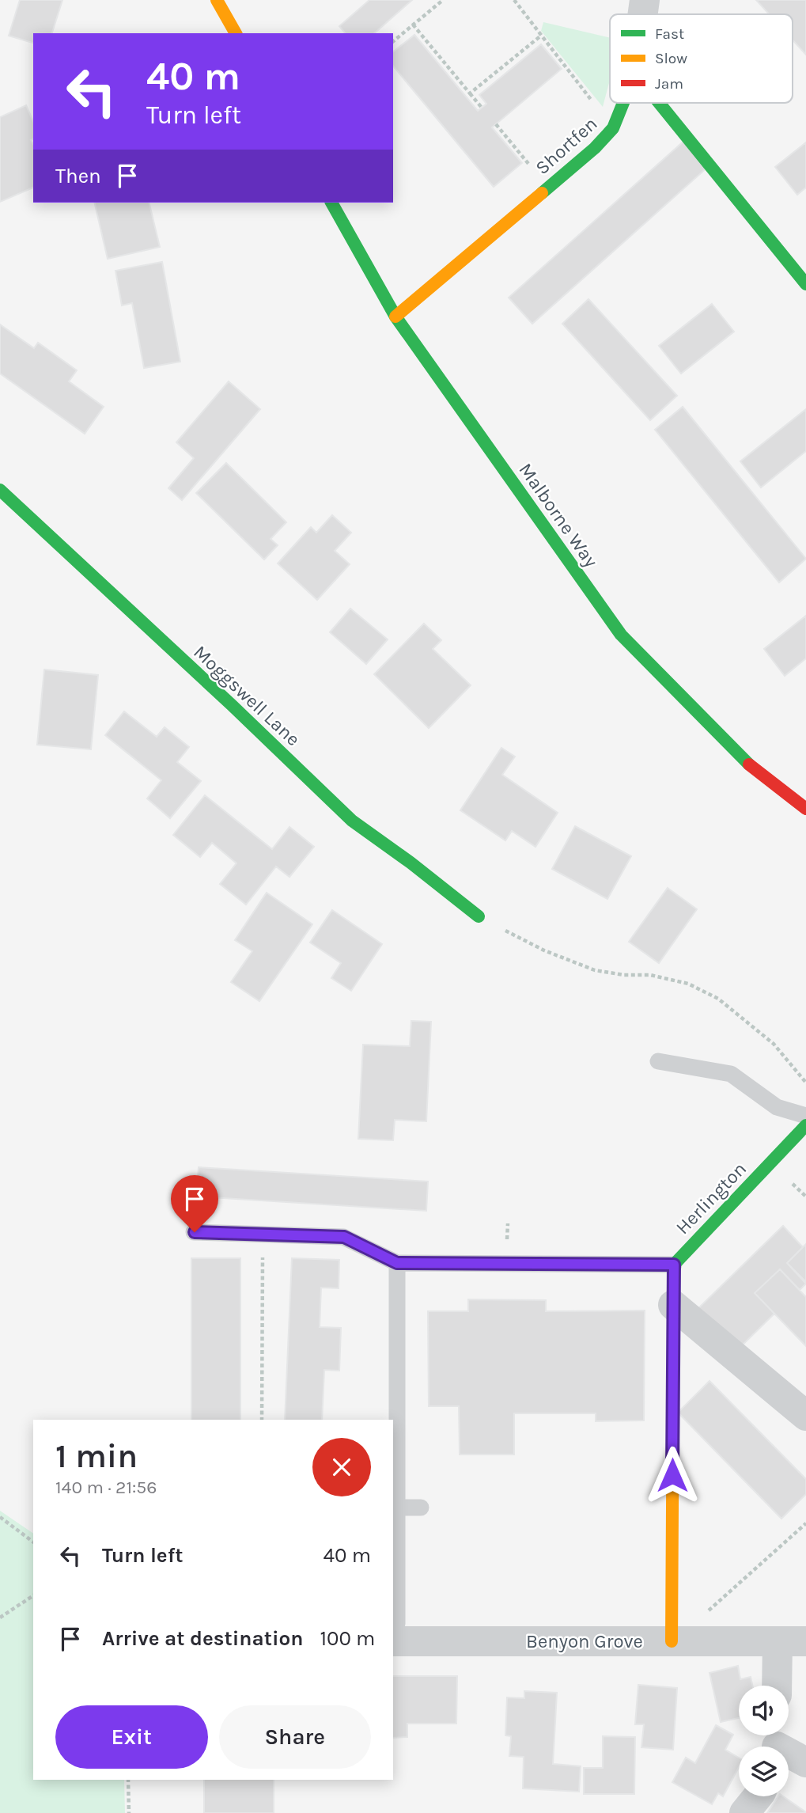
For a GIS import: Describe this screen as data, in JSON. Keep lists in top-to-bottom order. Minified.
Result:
{"streets":{"street":["Shortfen","Malborne Way","Moggswell Lane","Herlington","Benyon Grove"]},"crossings":[["Shortfen","Malborne Way"],["Herlington","Benyon Grove"]],"legend":["Fast","Slow","Jam"],"page":{"turn":["40 m","Turn left"],"then":"Then","heading":["1 min","140 m · 21:56"],"list":[{"name":"Turn left","value":"40 m"},{"name":"Arrive at destination","value":"100 m"}],"buttons":["Exit","Share"]}}
